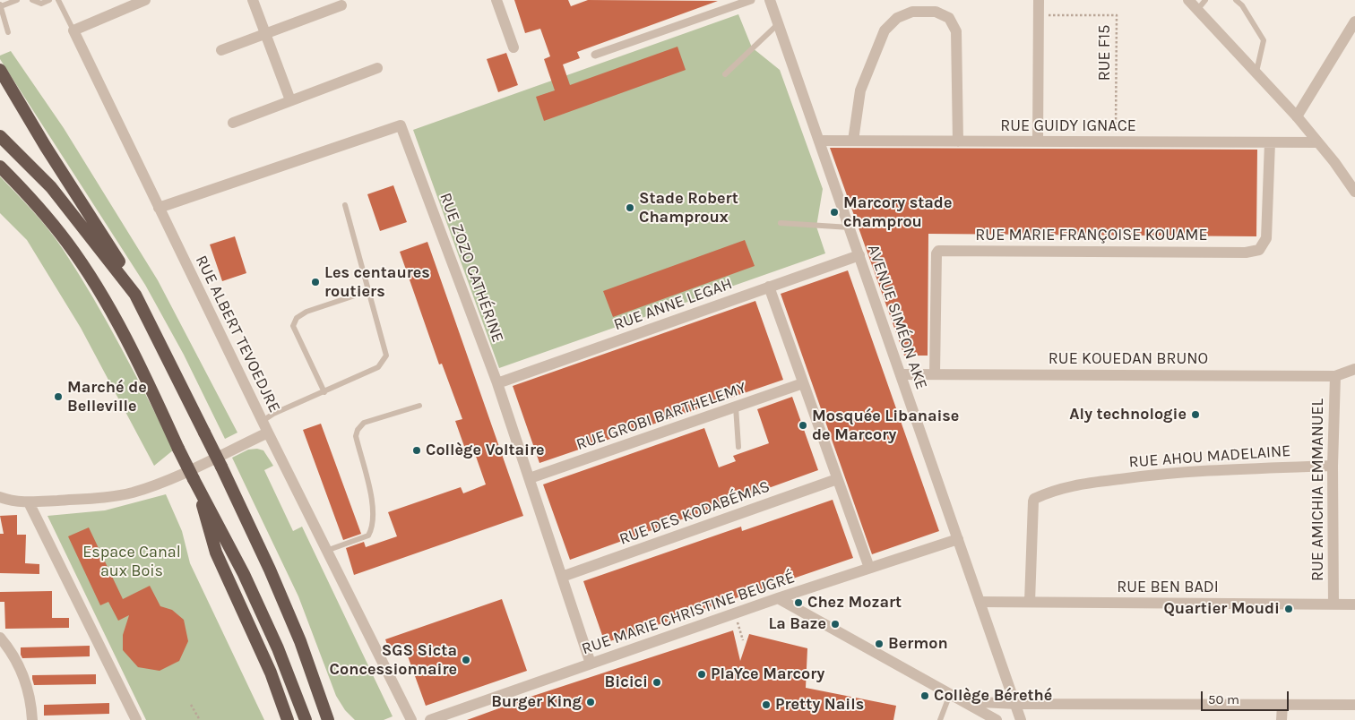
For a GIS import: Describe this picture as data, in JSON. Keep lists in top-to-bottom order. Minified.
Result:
{"streets":{"street":["RUE GUIDY IGNACE","RUE MARIE FRANÇOISE KOUAME","RUE ZOZO CATHÉRINE","RUE ANNE LEGAH","AVENUE SIMÉON AKE","RUE ALBERT TEVOEDJRE","RUE KOUEDAN BRUNO","RUE GROBI BARTHELEMY","RUE AHOU MADELAINE","RUE AMICHIA EMMANUEL","RUE DES KODABÉMAS","RUE BEN BADI","RUE MARIE CHRISTINE BEUGRÉ"],"path":["RUE F15"]},"crossings":[["RUE F15","RUE GUIDY IGNACE"],["RUE GUIDY IGNACE","RUE MARIE FRANÇOISE KOUAME"],["RUE GUIDY IGNACE","AVENUE SIMÉON AKE"],["RUE MARIE FRANÇOISE KOUAME","RUE KOUEDAN BRUNO"],["RUE ZOZO CATHÉRINE","RUE ANNE LEGAH"],["RUE ZOZO CATHÉRINE","RUE ALBERT TEVOEDJRE"],["RUE ZOZO CATHÉRINE","RUE GROBI BARTHELEMY"],["RUE ZOZO CATHÉRINE","RUE DES KODABÉMAS"],["RUE ZOZO CATHÉRINE","RUE MARIE CHRISTINE BEUGRÉ"],["RUE ANNE LEGAH","AVENUE SIMÉON AKE"],["AVENUE SIMÉON AKE","RUE KOUEDAN BRUNO"],["AVENUE SIMÉON AKE","RUE BEN BADI"],["AVENUE SIMÉON AKE","RUE MARIE CHRISTINE BEUGRÉ"],["RUE KOUEDAN BRUNO","RUE AMICHIA EMMANUEL"],["RUE AHOU MADELAINE","RUE AMICHIA EMMANUEL"],["RUE AHOU MADELAINE","RUE BEN BADI"],["RUE AMICHIA EMMANUEL","RUE BEN BADI"]],"parks":["Espace Canal aux Bois"],"places":["Stade Robert Champroux","Marcory stade champrou","Les centaures routiers","Marché de Belleville","Aly technologie","Mosquée Libanaise de Marcory","Collège Voltaire","Chez Mozart","Quartier Moudi","La Baze","Bermon","SGS Sicta Concessionnaire","PlaYce Marcory","Bicici","Collège Bérethé","Burger King","Pretty Nails"],"scale_bar":"50 m"}
